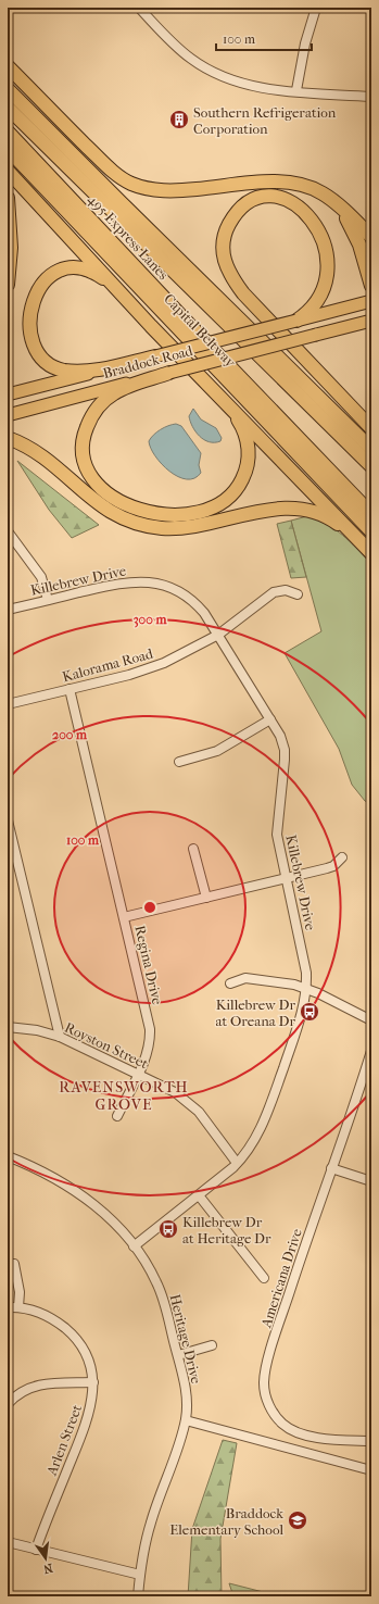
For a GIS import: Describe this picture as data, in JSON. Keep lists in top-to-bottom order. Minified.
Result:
{"streets":{"highway":["495 Express Lanes","Capital Beltway"],"main road":["Braddock Road"],"street":["Killebrew Drive","Kalorama Road","Regina Drive","Royston Street","Americana Drive","Heritage Drive","Arlen Street"]},"crossings":[["Killebrew Drive","Kalorama Road"],["Killebrew Drive","Royston Street"],["Killebrew Drive","Heritage Drive"],["Kalorama Road","Regina Drive"],["Regina Drive","Royston Street"]],"districts":["RAVENSWORTH GROVE"],"places":{"building":["Southern Refrigeration Corporation"],"bus stop":["Killebrew Dr at Oreana Dr","Killebrew Dr at Heritage Dr"],"school or university":["Braddock Elementary School"]},"scale_bar":"100 m","north":"bottom","rings":["300 m","200 m","100 m"]}
